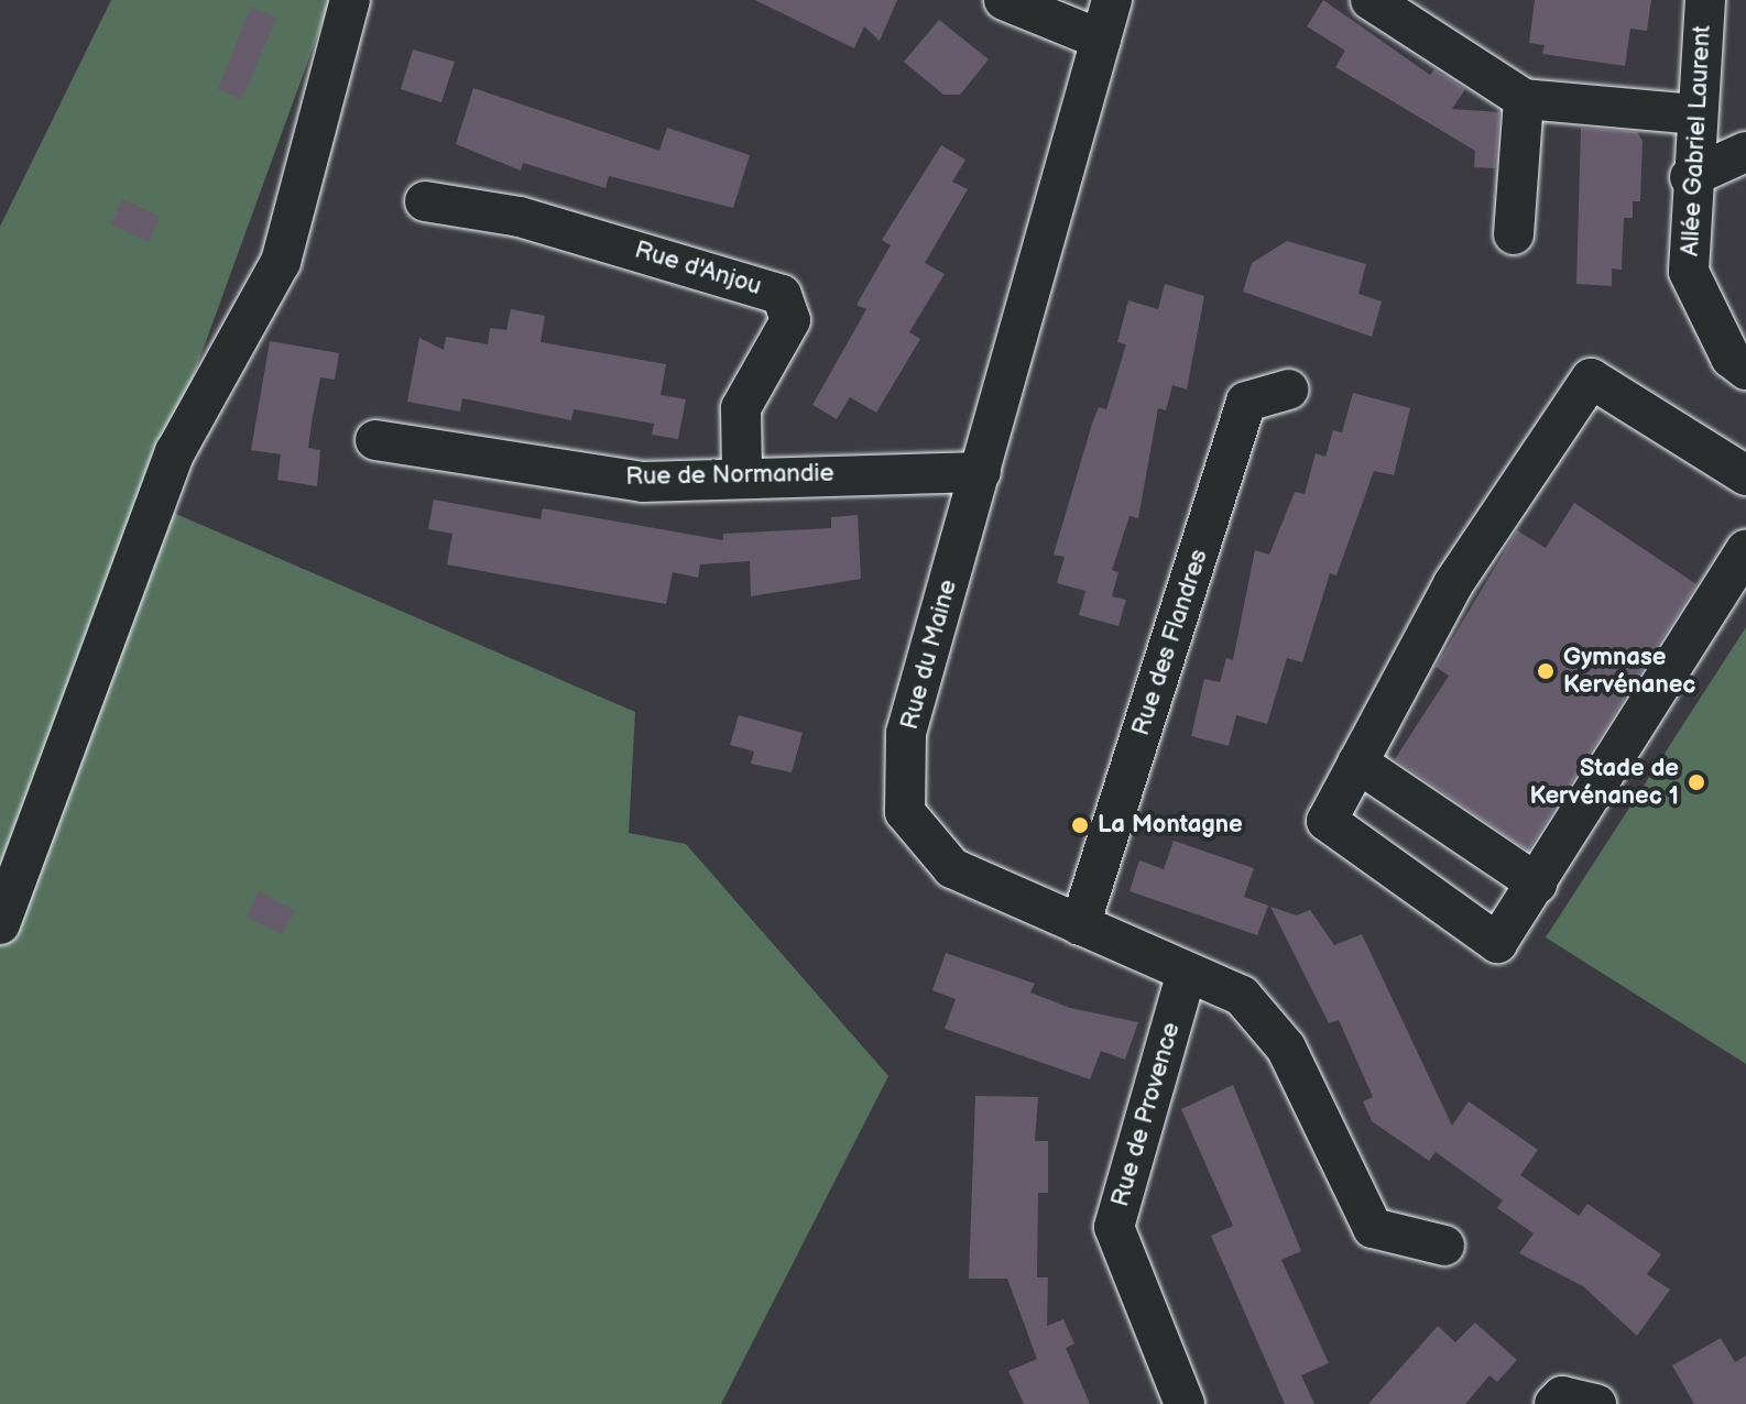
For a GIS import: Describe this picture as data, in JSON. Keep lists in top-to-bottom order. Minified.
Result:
{"streets":{"street":["Allée Gabriel Laurent","Rue d'Anjou","Rue de Normandie","Rue des Flandres","Rue du Maine","Rue de Provence"]},"crossings":[["Rue d'Anjou","Rue de Normandie"],["Rue de Normandie","Rue du Maine"],["Rue des Flandres","Rue du Maine"],["Rue du Maine","Rue de Provence"]],"places":["Gymnase Kervénanec","Stade de Kervénanec 1","La Montagne"]}
